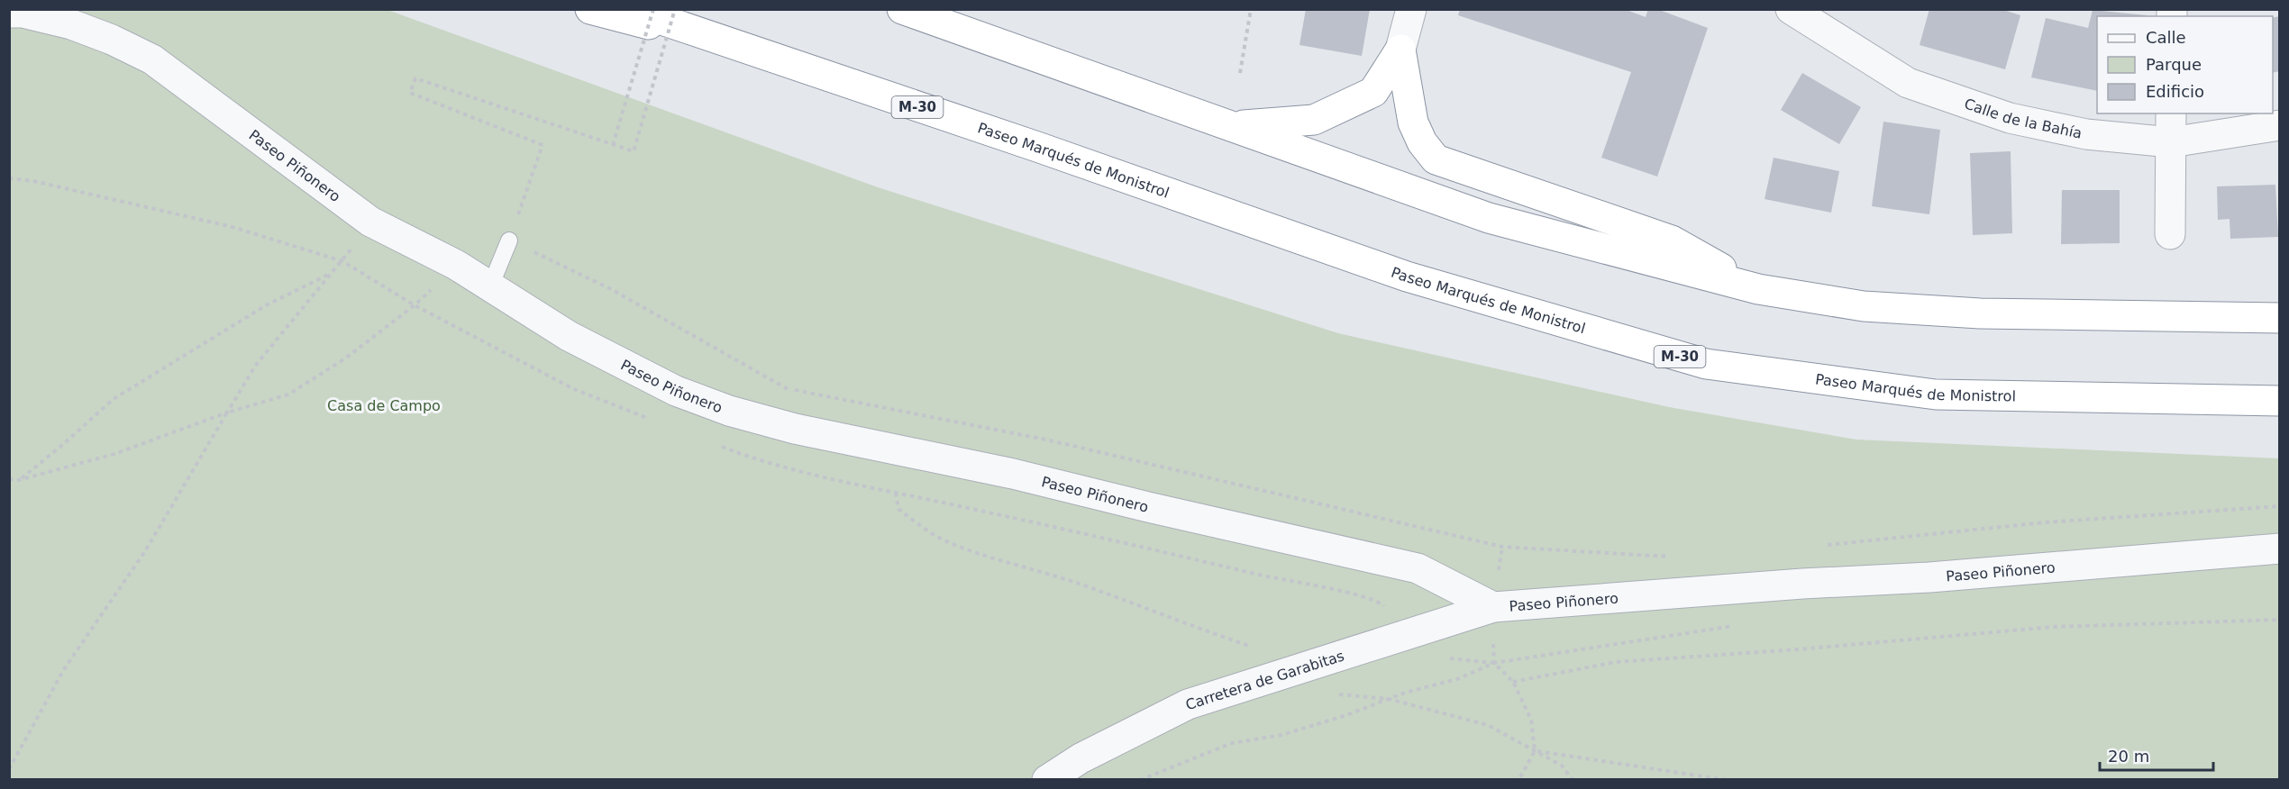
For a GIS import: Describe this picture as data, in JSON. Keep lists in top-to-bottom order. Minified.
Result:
{"streets":{"highway":["M-30","Paseo Marqués de Monistrol"],"street":["Calle de la Bahía","Paseo Piñonero","Carretera de Garabitas"]},"crossings":[["M-30","Paseo Marqués de Monistrol"],["Paseo Piñonero","Carretera de Garabitas"]],"parks":["Casa de Campo"],"legend":["Calle","Parque","Edificio"],"scale_bar":"20 m"}
